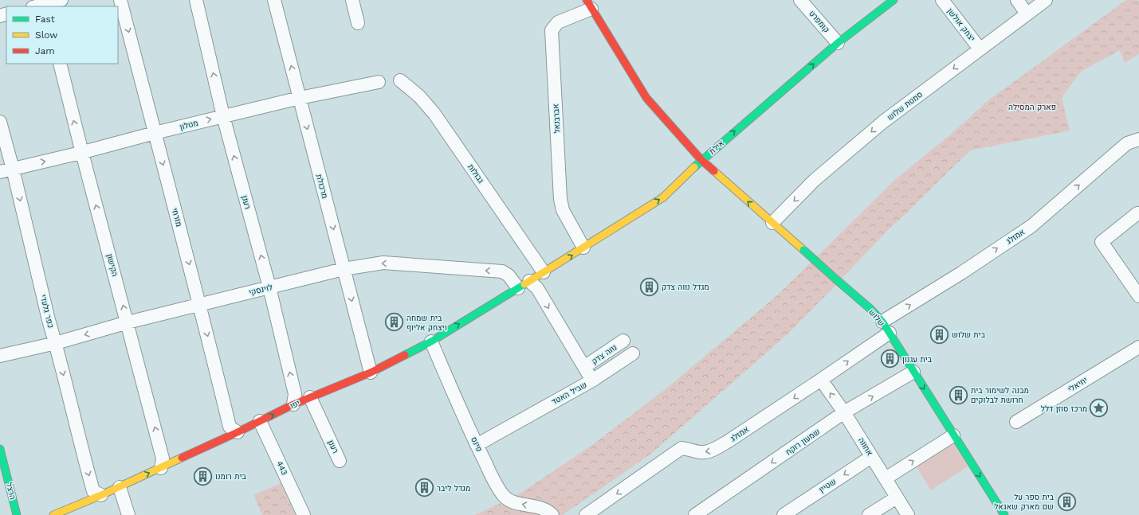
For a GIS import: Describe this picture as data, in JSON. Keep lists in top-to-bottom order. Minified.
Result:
{"streets":{"street":["קומפרט","יצחק אולשן","סמטת שלוש","אברבנאל","מטלון","אילת","גבולות","מרכולת","רענן","מזרחי","אמזלג","הקישון","לוינסקי","כפר גלעדי","שלוש","נווה צדק","יחיאלי","שביל האטד","יפו","שמעון רוקח","פינס","אחווה","443","שטיין","הרצל"]},"crossings":[["קומפרט","אילת"],["יצחק אולשן","סמטת שלוש"],["סמטת שלוש","שלוש"],["אברבנאל","אילת"],["אברבנאל","שלוש"],["מטלון","מרכולת"],["מטלון","רענן"],["מטלון","מזרחי"],["מטלון","הקישון"],["מטלון","כפר גלעדי"],["אילת","גבולות"],["אילת","שלוש"],["אילת","שביל האטד"],["אילת","יפו"],["מרכולת","לוינסקי"],["מרכולת","יפו"],["רענן","לוינסקי"],["רענן","יפו"],["מזרחי","לוינסקי"],["מזרחי","יפו"],["אמזלג","שלוש"],["אמזלג","אחווה"],["הקישון","לוינסקי"],["הקישון","יפו"],["לוינסקי","כפר גלעדי"],["לוינסקי","יפו"],["כפר גלעדי","יפו"],["שלוש","שמעון רוקח"],["נווה צדק","שביל האטד"],["שביל האטד","יפו"],["שביל האטד","פינס"],["יפו","פינס"],["יפו","443"],["שמעון רוקח","אחווה"],["אחווה","שטיין"]],"one_way":["סמטת שלוש","מטלון","אילת","רענן","מזרחי","הקישון","לוינסקי","כפר גלעדי","שביל האטד","פינס"],"parks":["פארק המסילה"],"places":{"building":["מגדל נווה צדק","בית שמחה ויצחק אליוף","בית שלוש","בית עגנון","מבנה לשימור בית חרושת לבלוקים","בית רומנו","מגדל ליבר","בית ספר על שם מארק שאגאל"],"place":["מרכז סוזן דלל"]},"legend":["Fast","Slow","Jam"]}
